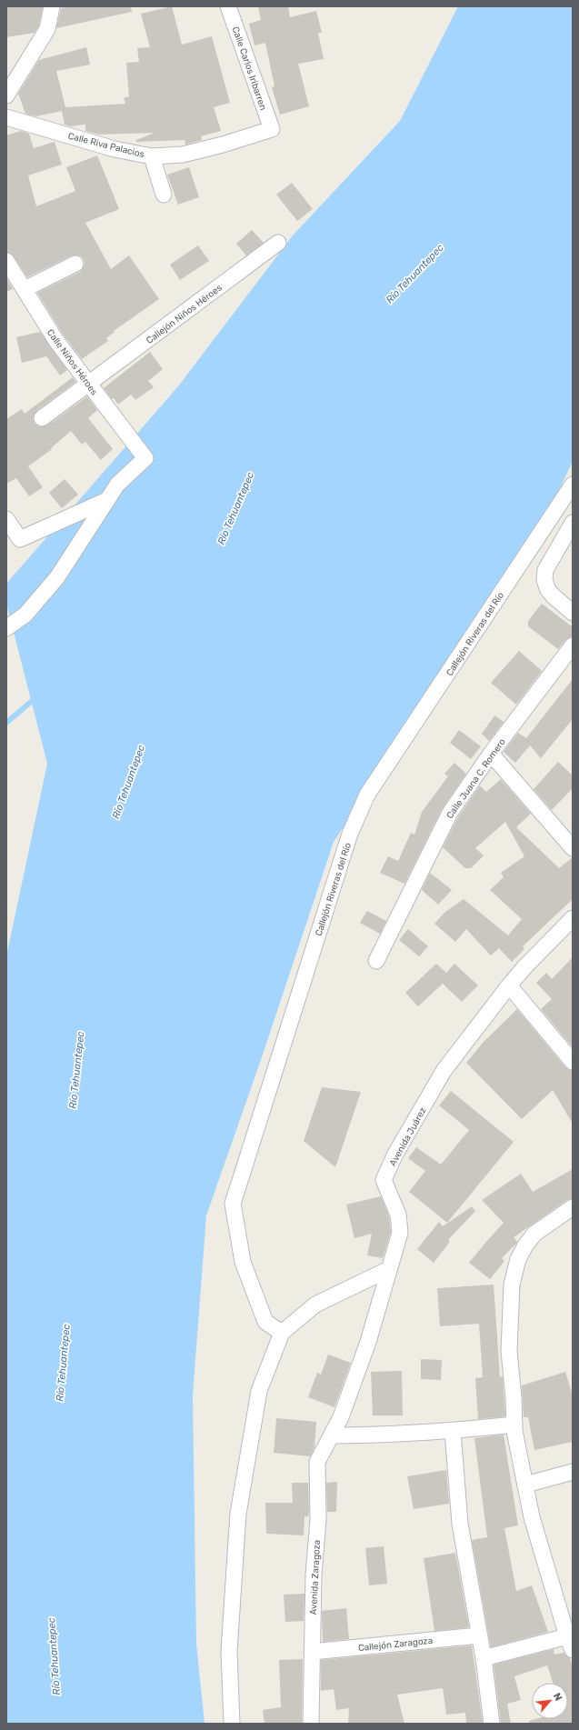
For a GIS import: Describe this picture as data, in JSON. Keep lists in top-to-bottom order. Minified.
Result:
{"streets":{"street":["Calle Carlos Iribarren","Calle Riva Palacios","Callejón Niños Héroes","Calle Niños Héroes","Callejón Riveras del Río","Calle Juana C. Romero","Avenida Juárez","Avenida Zaragoza","Callejón Zaragoza"]},"crossings":[["Calle Carlos Iribarren","Calle Riva Palacios"],["Callejón Niños Héroes","Calle Niños Héroes"],["Avenida Juárez","Avenida Zaragoza"],["Avenida Zaragoza","Callejón Zaragoza"]],"water":["Río Tehuantepec"],"north":"top right"}
